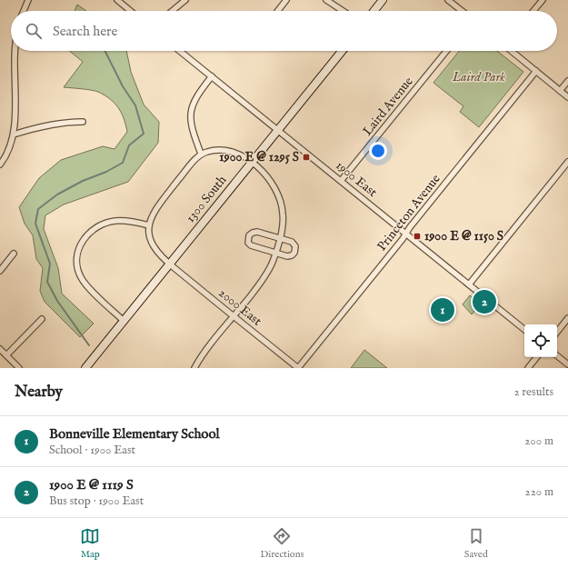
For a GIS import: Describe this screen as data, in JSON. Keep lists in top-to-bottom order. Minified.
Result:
{"streets":{"street":["Laird Avenue","1900 East","1300 South","Princeton Avenue","2000 East"]},"crossings":[["Laird Avenue","1900 East"],["1900 East","1300 South"],["1900 East","Princeton Avenue"],["1300 South","2000 East"],["Princeton Avenue","2000 East"]],"parks":["Laird Park"],"places":{"transit":["1900 E @ 1295 S","1900 E @ 1150 S"]},"page":{"search":"Search here","pins":["2","1"],"heading":["Nearby","2 results"],"list":[{"mark":"1","name":"Bonneville Elementary School","note":"School · 1900 East","value":"200 m"},{"mark":"2","name":"1900 E @ 1119 S","note":"Bus stop · 1900 East","value":"220 m"}],"nav":["Map","Directions","Saved"]}}
